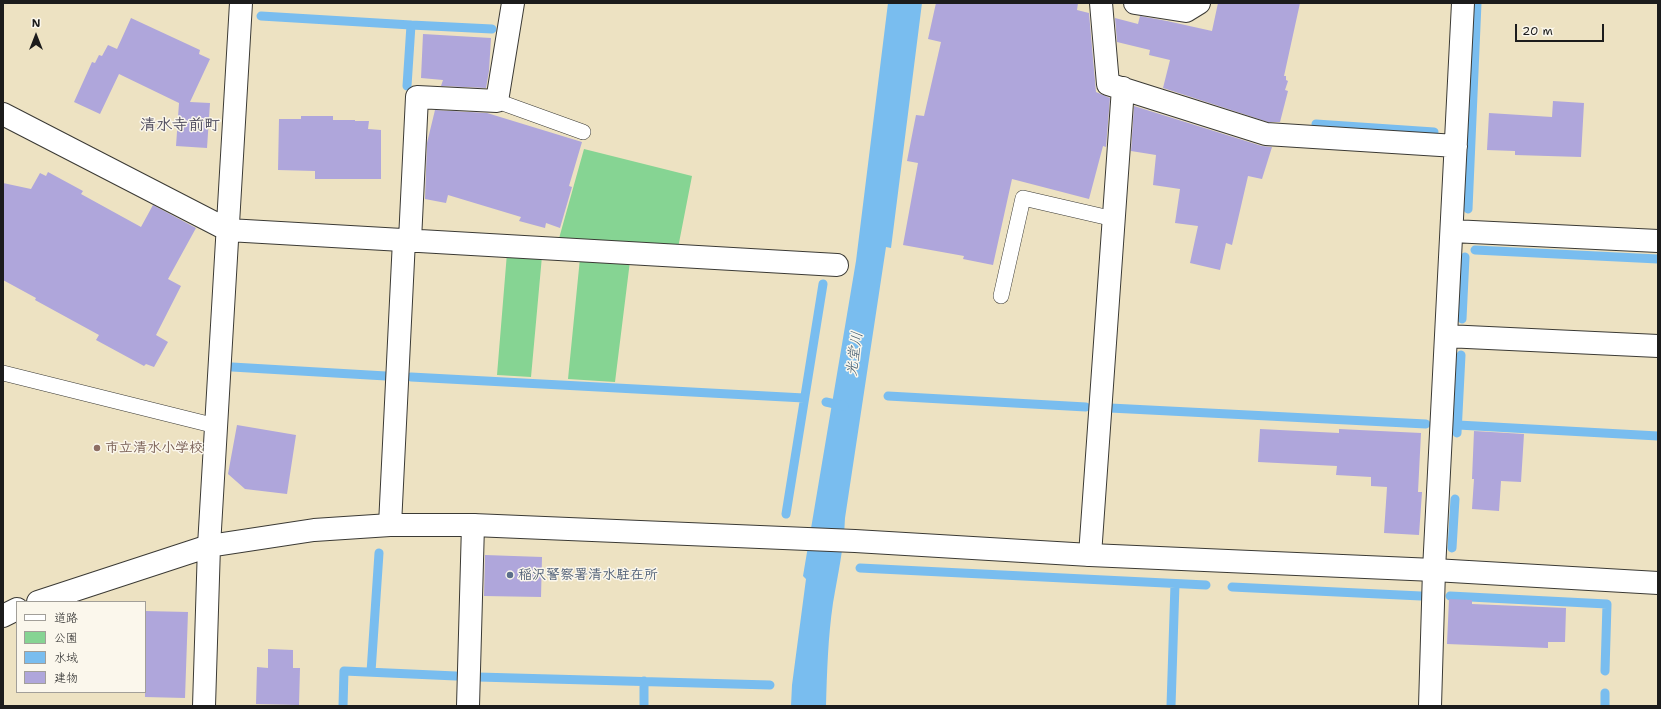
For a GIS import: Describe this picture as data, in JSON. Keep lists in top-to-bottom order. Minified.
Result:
{"districts":["清水寺前町"],"water":["光堂川"],"places":["市立清水小学校","稲沢警察署清水駐在所"],"legend":["道路","公園","水域","建物"],"scale_bar":"20 m","north":"top"}
